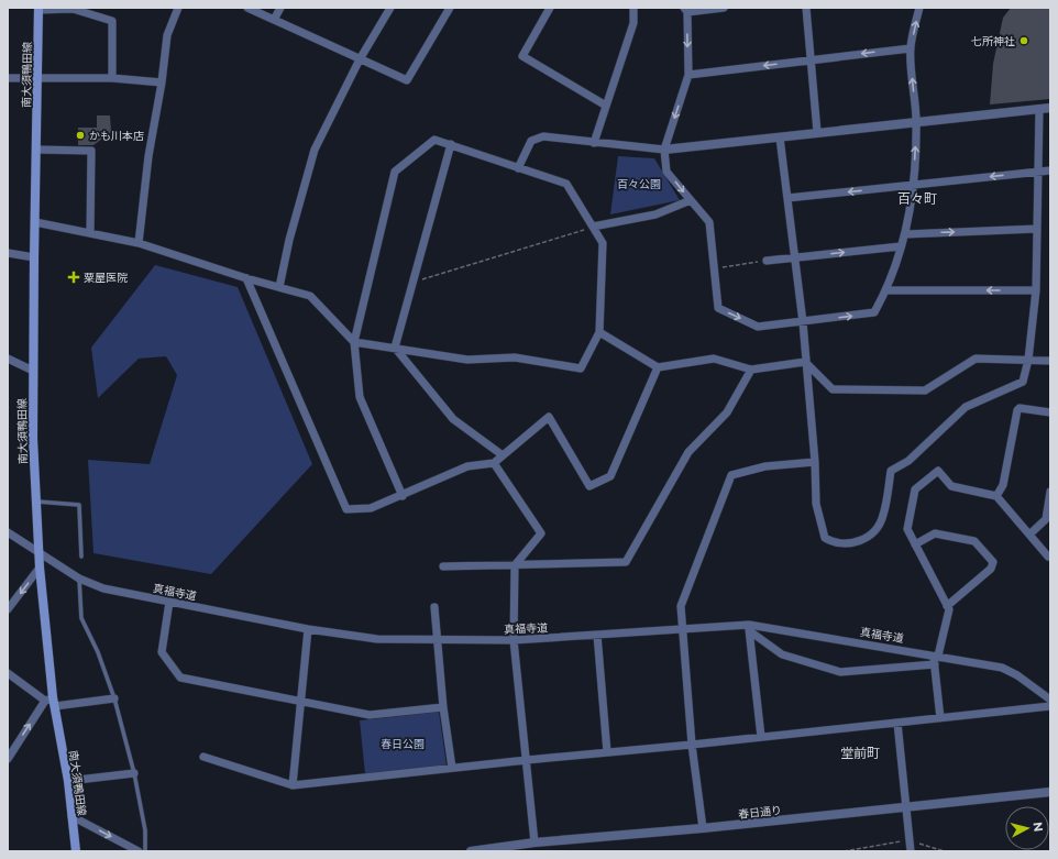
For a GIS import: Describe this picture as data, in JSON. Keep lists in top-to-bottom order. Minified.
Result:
{"streets":{"main road":["南大須鴨田線"],"street":["真福寺道","春日通り"]},"crossings":[["南大須鴨田線","真福寺道"]],"districts":["百々町","堂前町"],"parks":["百々公園","春日公園"],"places":{"other":["七所神社","かも川本店"],"health":["粟屋医院"]},"north":"right"}
